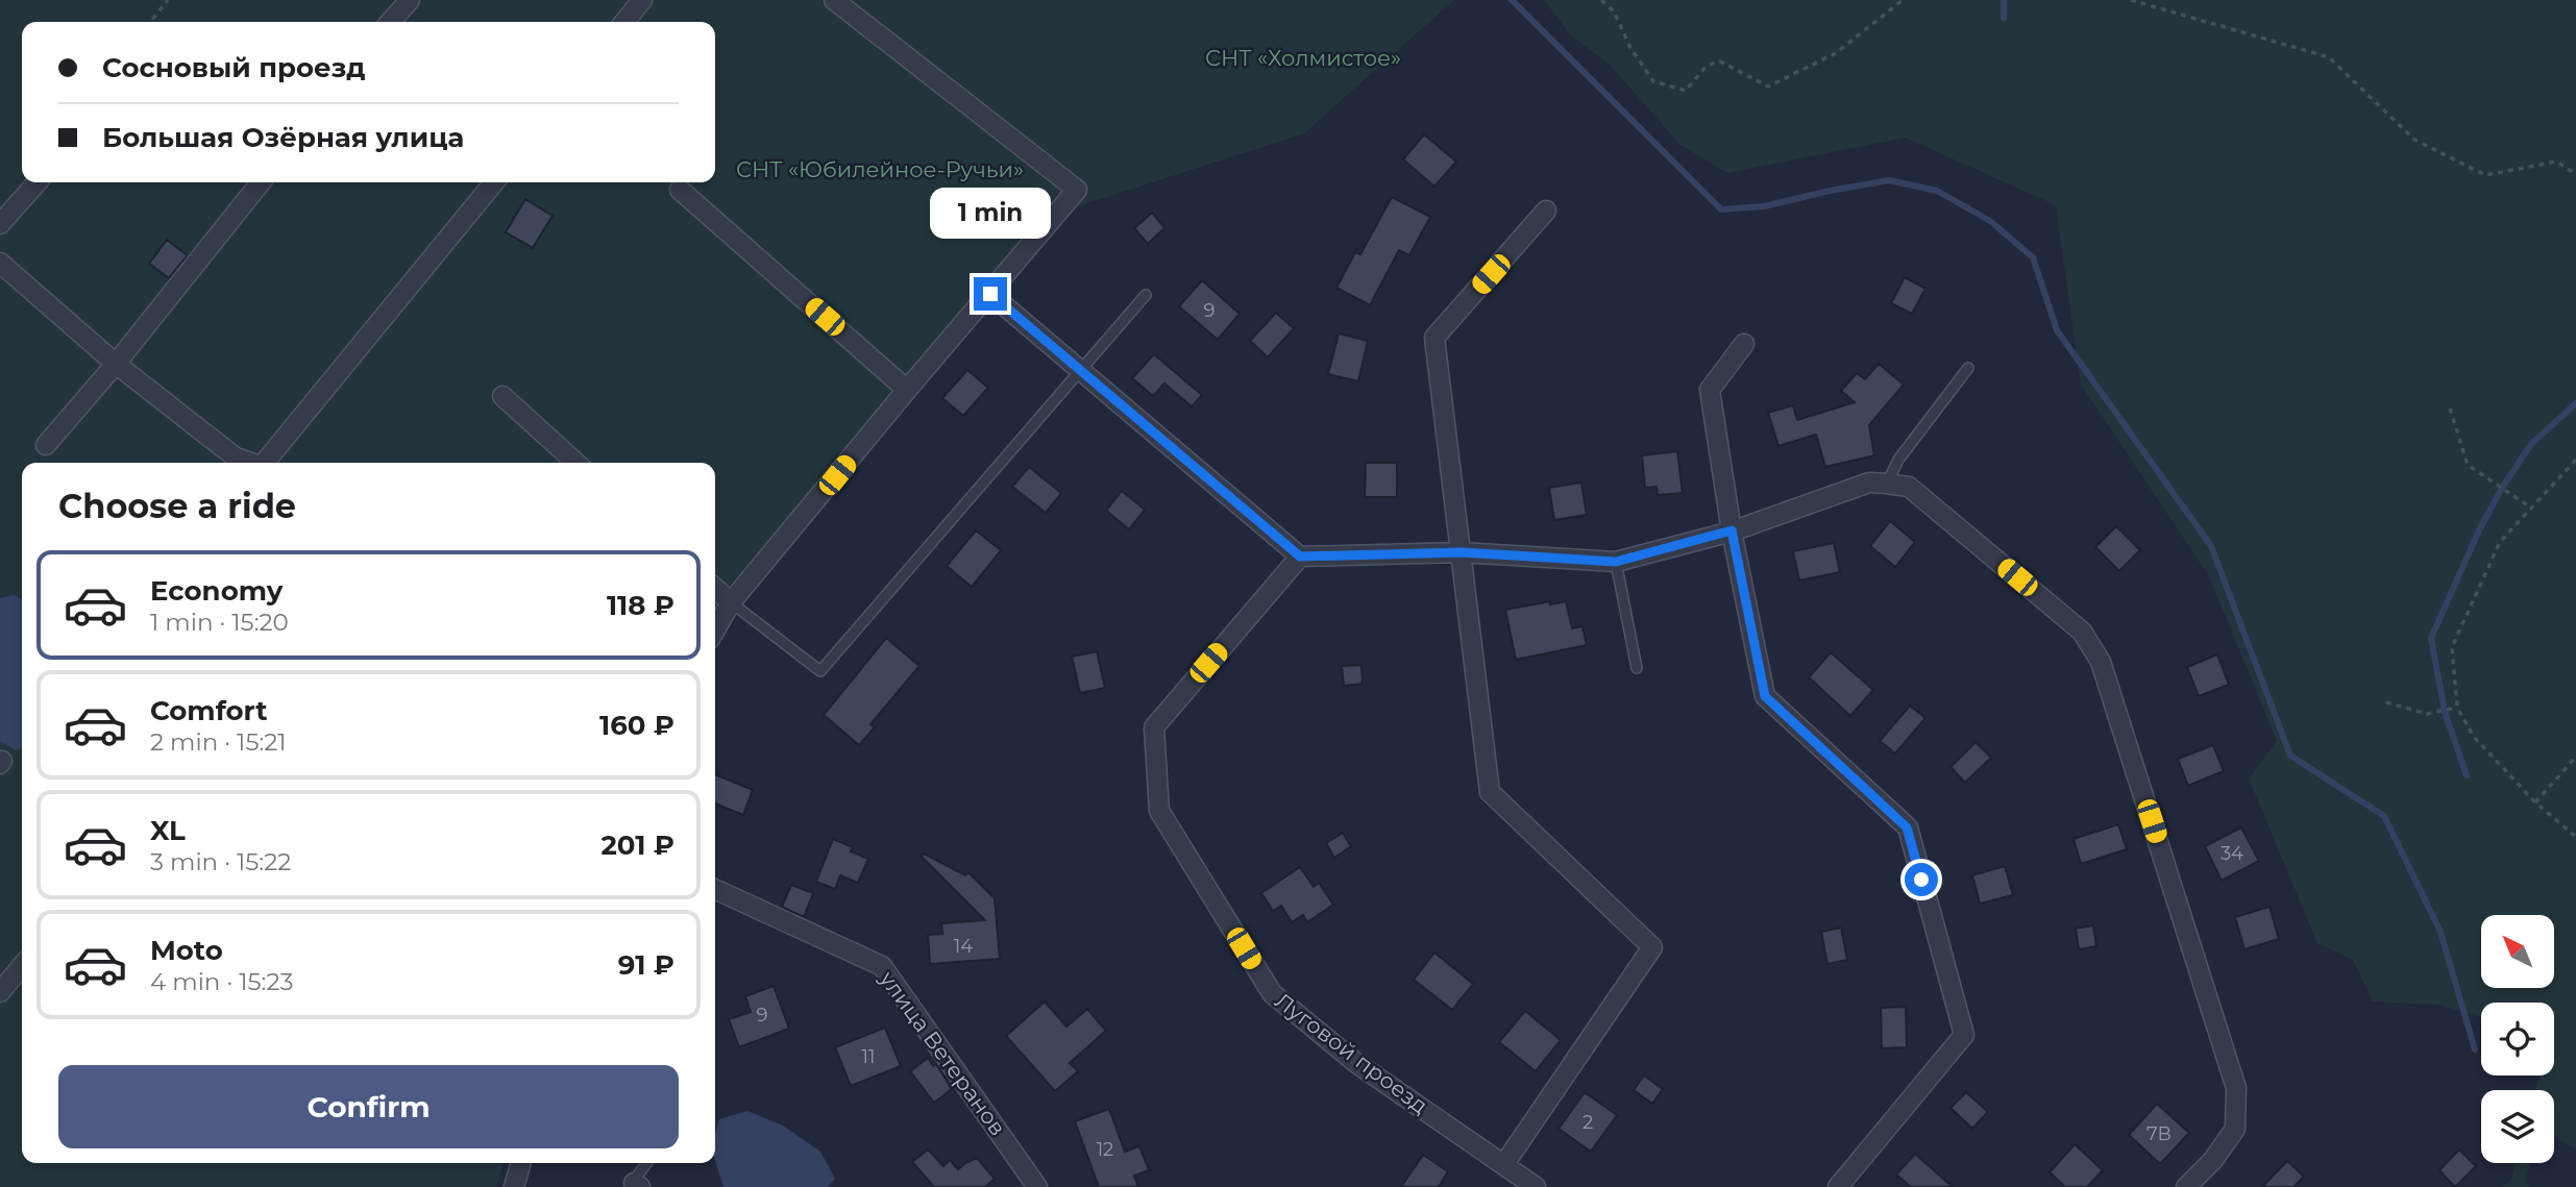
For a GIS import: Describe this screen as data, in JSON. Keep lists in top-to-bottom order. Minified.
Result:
{"streets":{"street":["улица Ветеранов","Луговой проезд"]},"parks":["СНТ «Холмистое»","СНТ «Юбилейное-Ручьи»"],"house_numbers":["9","34","14","9","11","2","7В","12"],"north":"top left","page":{"banner":["Сосновый проезд","Большая Озёрная улица"],"bubble":"1 min","heading":"Choose a ride","list":[{"name":"Economy","note":"1 min · 15:20","value":"118 ₽"},{"name":"Comfort","note":"2 min · 15:21","value":"160 ₽"},{"name":"XL","note":"3 min · 15:22","value":"201 ₽"},{"name":"Moto","note":"4 min · 15:23","value":"91 ₽"}],"buttons":"Confirm"}}
